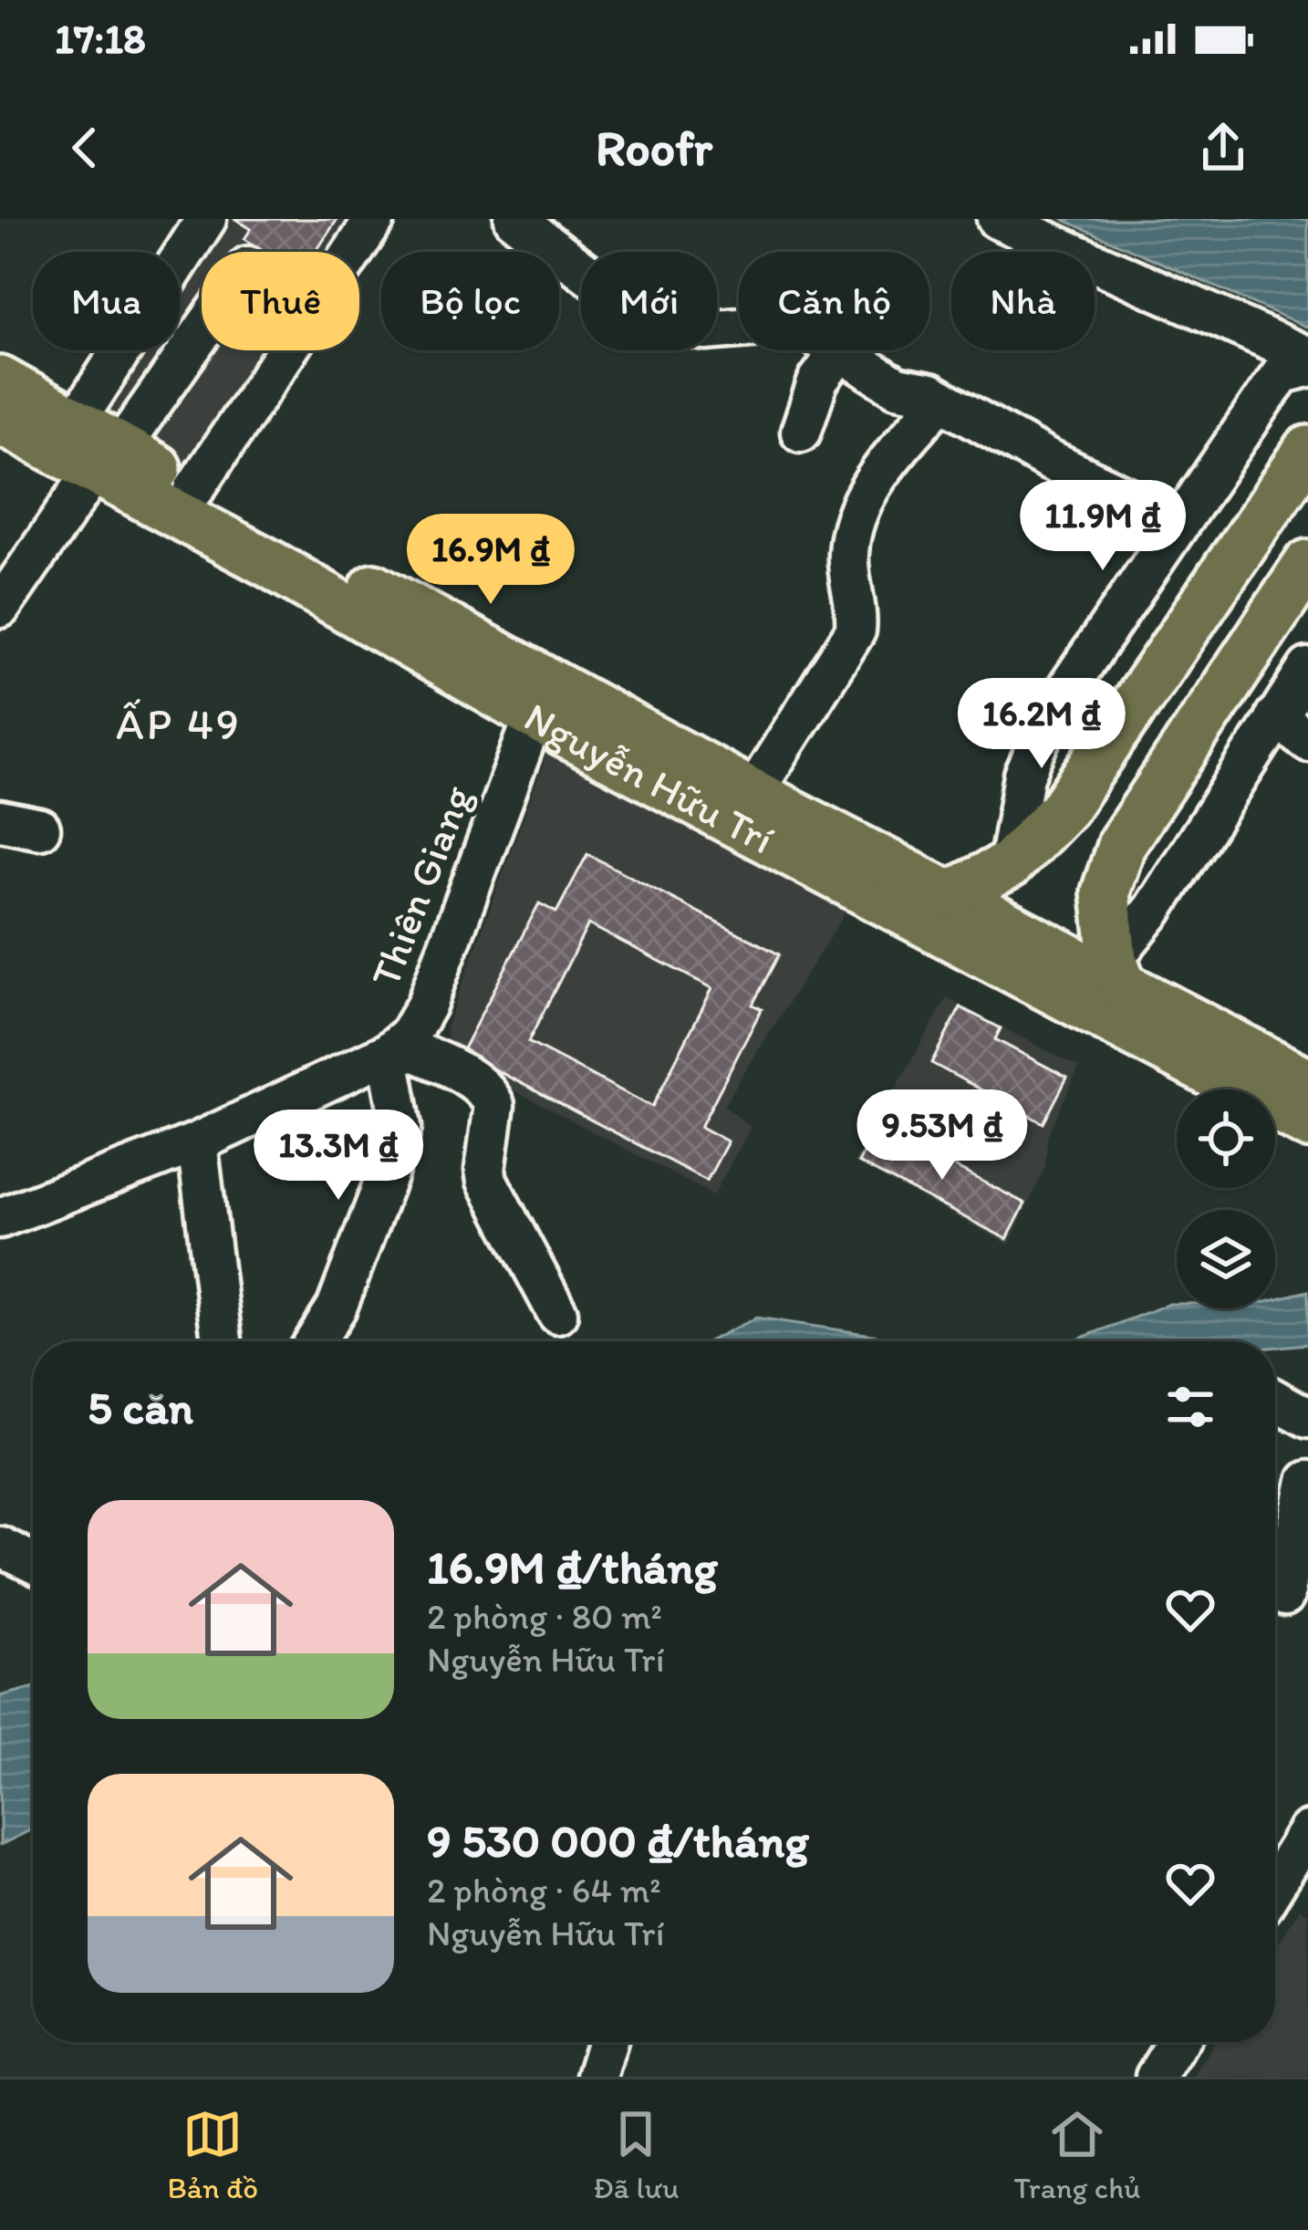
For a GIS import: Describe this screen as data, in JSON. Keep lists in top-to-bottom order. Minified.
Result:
{"streets":{"main road":["Nguyễn Hữu Trí"],"street":["Thiên Giang"]},"crossings":[["Nguyễn Hữu Trí","Thiên Giang"]],"districts":["ẤP 49"],"page":{"status":"17:18","header":"Roofr","chip":["Mua","Thuê","Bộ lọc","Mới","Căn hộ","Nhà"],"price":["11.9M ₫","16.9M ₫","16.2M ₫","9.53M ₫","13.3M ₫"],"heading":"5 căn","list":[{"name":"16.9M ₫/tháng","note":"2 phòng · 80 m² · Nguyễn Hữu Trí"},{"name":"9 530 000 ₫/tháng","note":"2 phòng · 64 m² · Nguyễn Hữu Trí"}],"tabs":["Bản đồ","Đã lưu","Trang chủ"]}}
